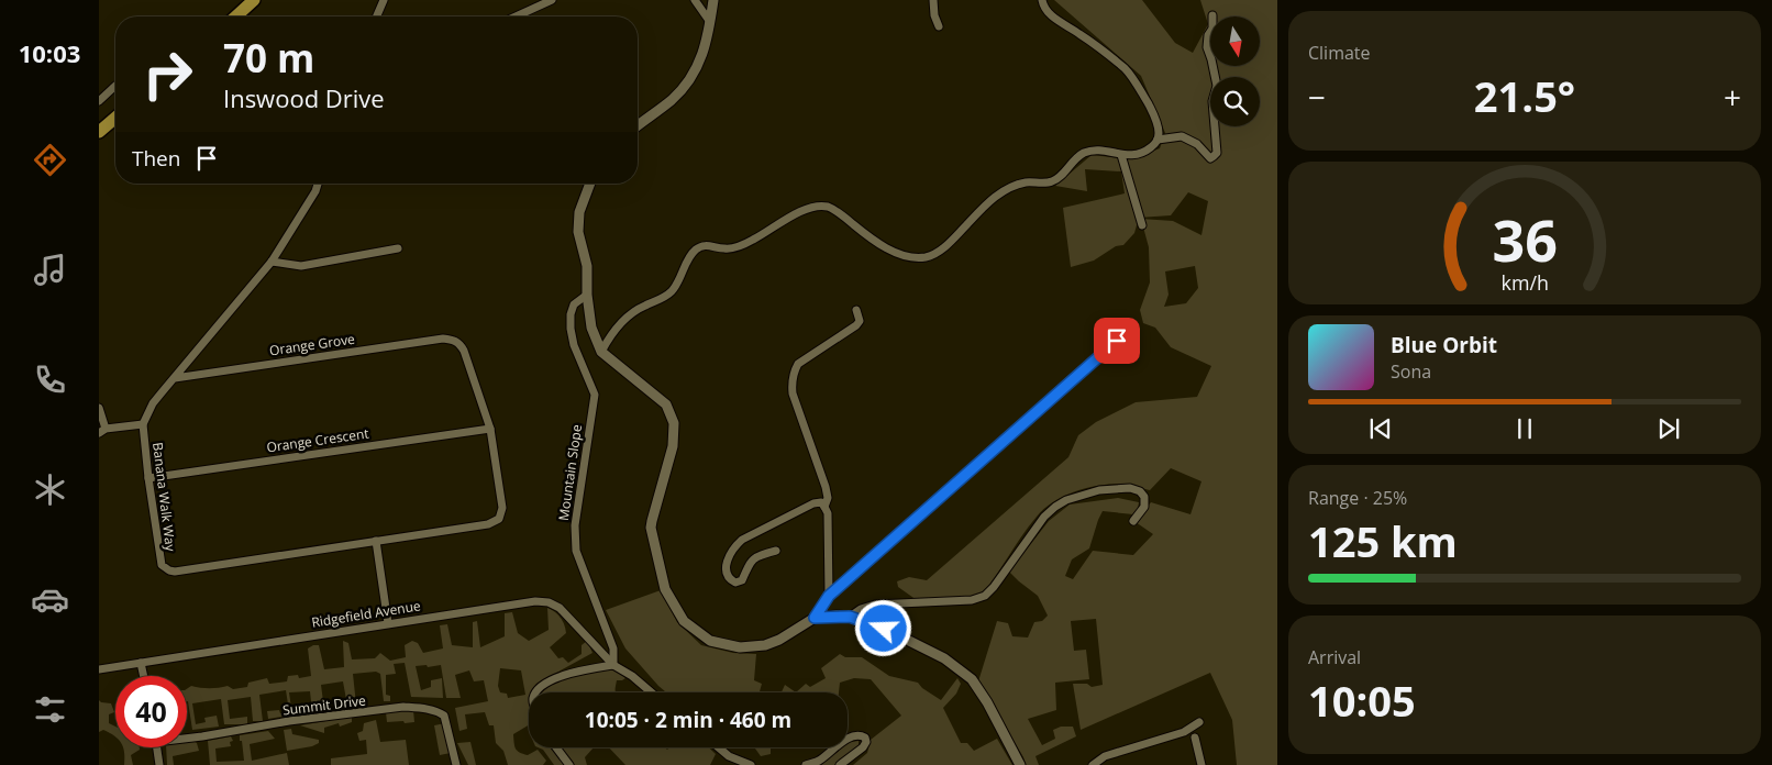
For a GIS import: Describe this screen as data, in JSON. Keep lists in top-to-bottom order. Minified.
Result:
{"streets":{"street":["Orange Grove","Orange Crescent","Mountain Slope","Banana Walk Way","Ridgefield Avenue","Summit Drive"]},"crossings":[["Orange Grove","Orange Crescent"],["Orange Grove","Banana Walk Way"],["Orange Crescent","Banana Walk Way"],["Mountain Slope","Ridgefield Avenue"]],"north":"bottom","page":{"tabs":"10:03","tile":["Climate",["Range · 25%","125 km"],["Arrival","10:05"]],"turn":["70 m","Inswood Drive"],"heat":["−","21.5°","+"],"then":"Then","song":["Blue Orbit","Sona"],"limit":"40","trip":"10:05 · 2 min · 460 m","gauge":["36","km/h"]}}
